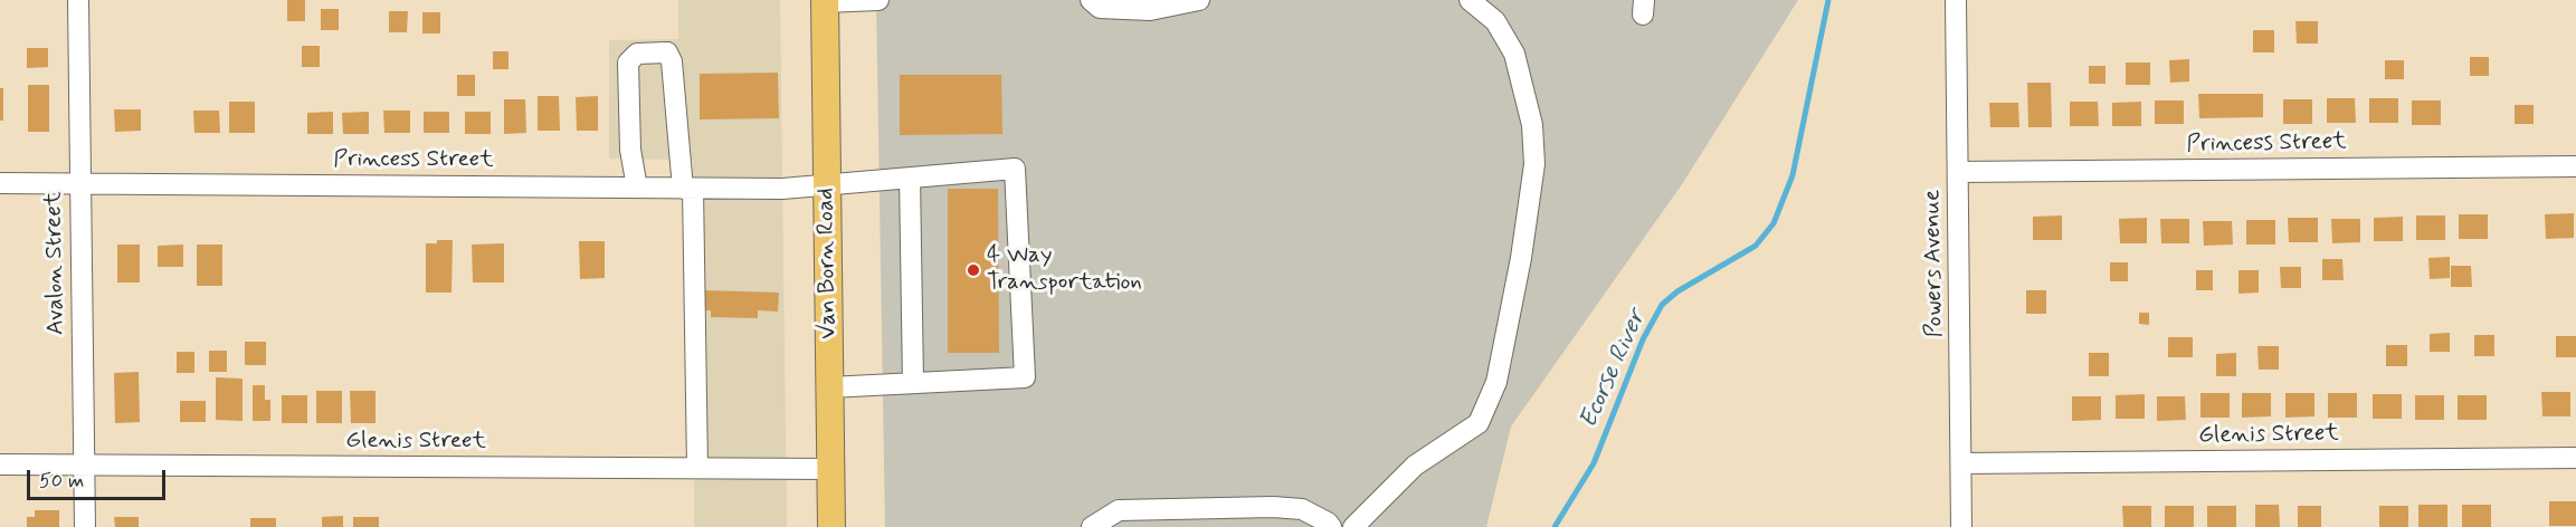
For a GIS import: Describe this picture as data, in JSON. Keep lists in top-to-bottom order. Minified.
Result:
{"streets":{"main road":["Van Born Road"],"street":["Princess Street","Avalon Street","Powers Avenue","Glenis Street"]},"crossings":[["Princess Street","Avalon Street"],["Princess Street","Van Born Road"],["Princess Street","Powers Avenue"],["Avalon Street","Glenis Street"],["Van Born Road","Glenis Street"],["Powers Avenue","Glenis Street"]],"water":["Ecorse River"],"places":["4 Way Transportation"],"scale_bar":"50 m"}
